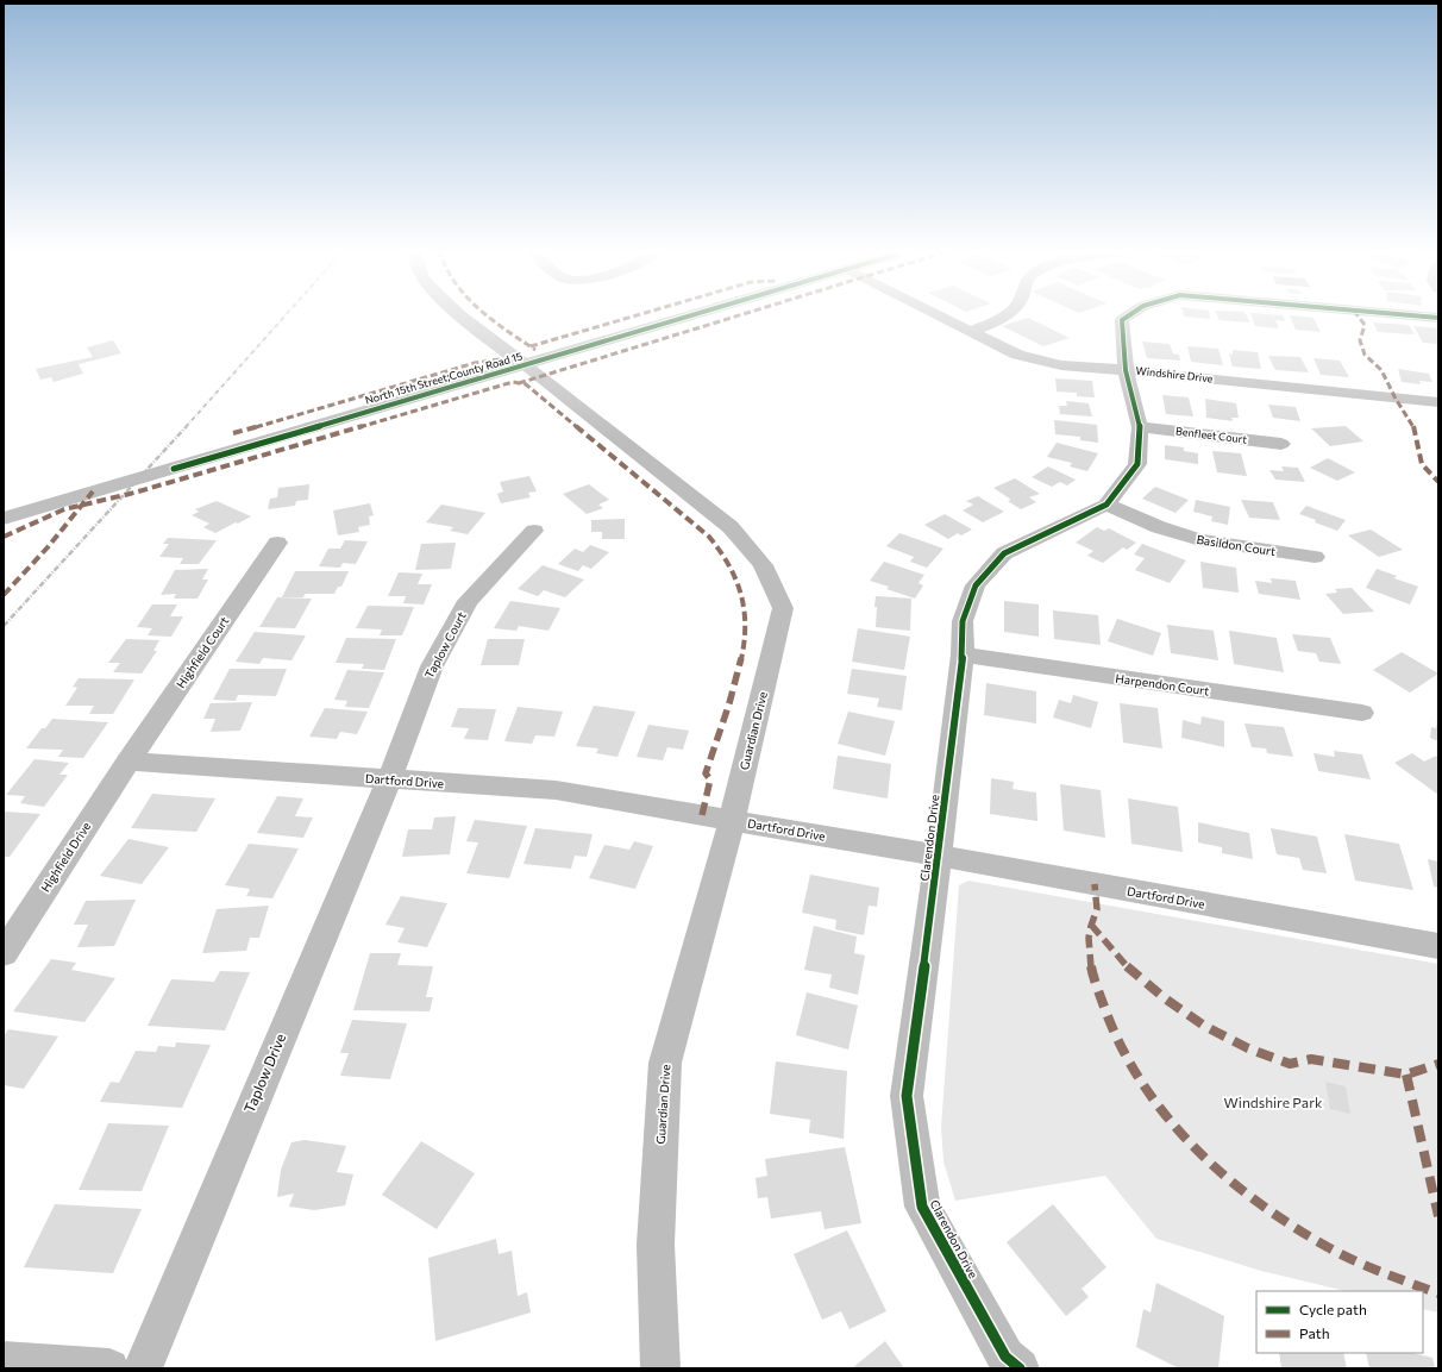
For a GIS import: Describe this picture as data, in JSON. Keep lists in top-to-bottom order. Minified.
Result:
{"streets":{"street":["Windshire Drive","North 15th Street;County Road 15","Benfleet Court","Basildon Court","Taplow Court","Highfield Court","Harpendon Court","Guardian Drive","Dartford Drive","Clarendon Drive","Highfield Drive","Taplow Drive"]},"crossings":[["Windshire Drive","Clarendon Drive"],["North 15th Street;County Road 15","Guardian Drive"],["Benfleet Court","Clarendon Drive"],["Basildon Court","Clarendon Drive"],["Taplow Court","Dartford Drive"],["Taplow Court","Taplow Drive"],["Highfield Court","Dartford Drive"],["Highfield Court","Highfield Drive"],["Harpendon Court","Clarendon Drive"],["Guardian Drive","Dartford Drive"],["Dartford Drive","Clarendon Drive"],["Dartford Drive","Highfield Drive"],["Dartford Drive","Taplow Drive"]],"parks":["Windshire Park"],"legend":["Cycle path","Path"]}
